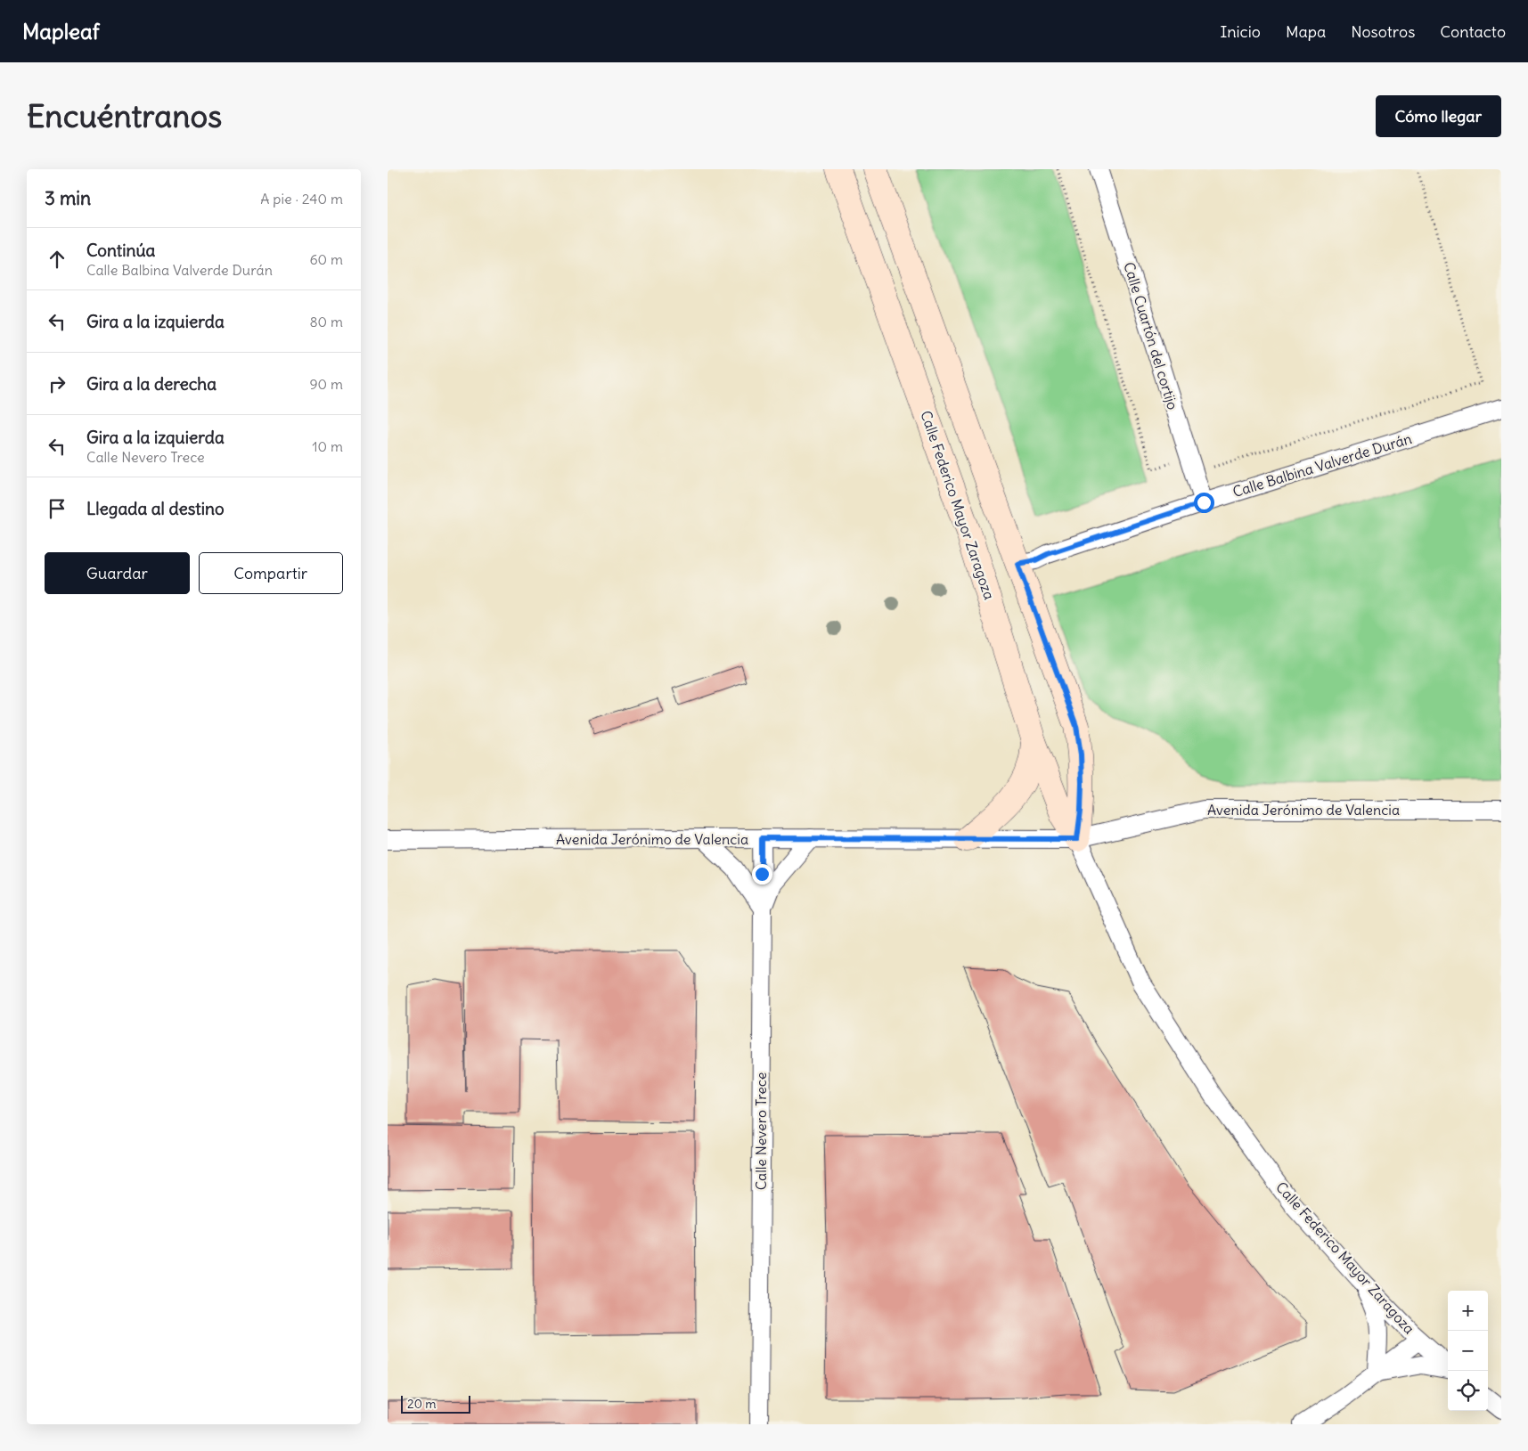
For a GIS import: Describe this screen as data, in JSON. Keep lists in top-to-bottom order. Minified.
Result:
{"streets":{"main road":["Calle Federico Mayor Zaragoza"],"street":["Calle Cuartón del cortijo","Calle Balbina Valverde Durán","Avenida Jerónimo de Valencia","Calle Nevero Trece"]},"crossings":[["Calle Cuartón del cortijo","Calle Balbina Valverde Durán"],["Calle Federico Mayor Zaragoza","Avenida Jerónimo de Valencia"],["Avenida Jerónimo de Valencia","Calle Nevero Trece"]],"scale_bar":"20 m","page":{"header":"Mapleaf","nav":["Inicio","Mapa","Nosotros","Contacto"],"buttons":["Cómo llegar",["Guardar","Compartir"]],"title":"Encuéntranos","heading":["3 min","A pie · 240 m"],"list":[["Continúa","Calle Balbina Valverde Durán","60 m"],["Gira a la izquierda","80 m"],["Gira a la derecha","90 m"],["Gira a la izquierda","Calle Nevero Trece","10 m"],"Llegada al destino"],"map_buttons":["+","−"],"scale":"20 m"}}
